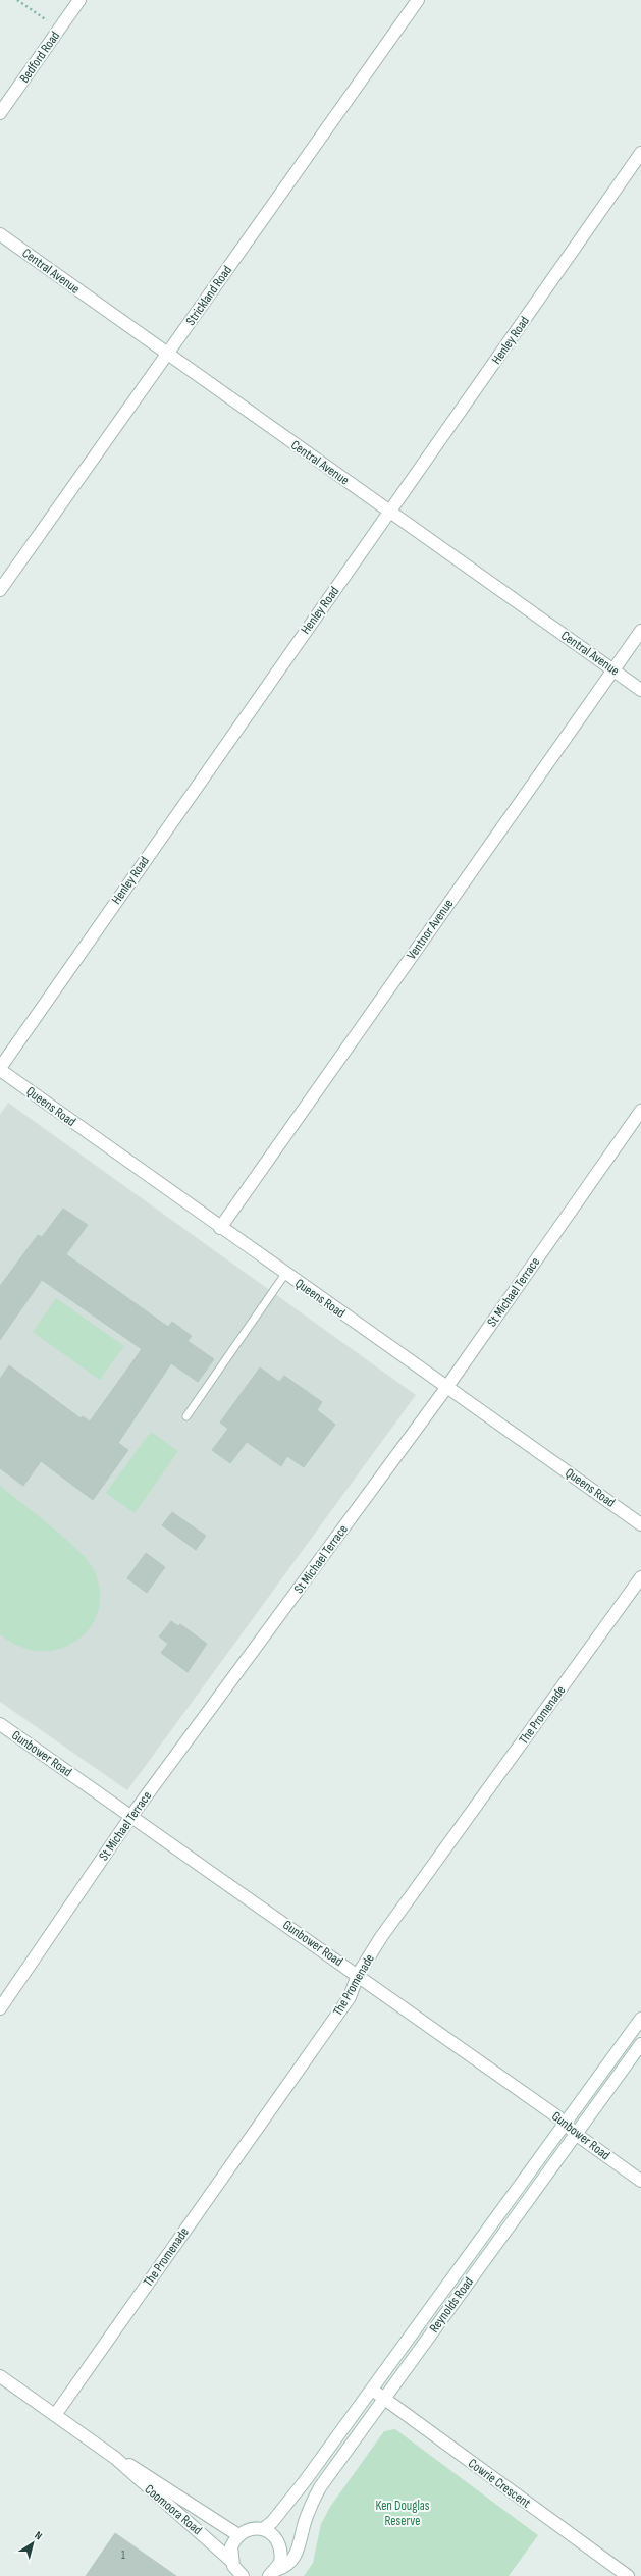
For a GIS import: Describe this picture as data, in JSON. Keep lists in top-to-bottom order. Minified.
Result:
{"streets":{"street":["Bedford Road","Central Avenue","Strickland Road","Henley Road","Ventnor Avenue","Queens Road","St Michael Terrace","The Promenade","Gunbower Road","Reynolds Road","Cowrie Crescent","Coomoora Road"]},"crossings":[["Central Avenue","Strickland Road"],["Central Avenue","Henley Road"],["Central Avenue","Ventnor Avenue"],["Henley Road","Queens Road"],["Ventnor Avenue","Queens Road"],["Queens Road","St Michael Terrace"],["St Michael Terrace","Gunbower Road"],["The Promenade","Gunbower Road"],["The Promenade","Coomoora Road"],["Gunbower Road","Reynolds Road"],["Reynolds Road","Cowrie Crescent"]],"parks":["Ken Douglas Reserve"],"house_numbers":["1"],"north":"top right"}
